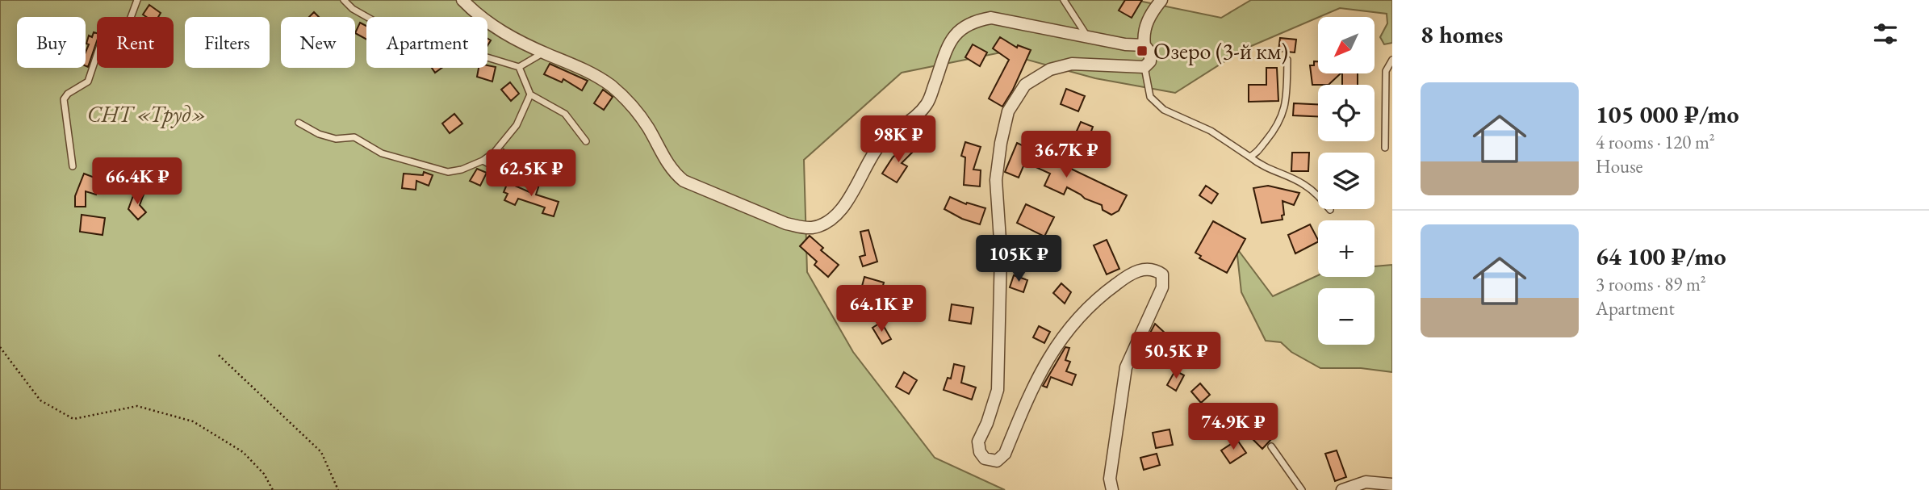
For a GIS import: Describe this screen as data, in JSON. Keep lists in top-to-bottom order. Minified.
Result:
{"parks":["СНТ «Труд»"],"places":{"transit":["Озеро (3-й км)"]},"north":"bottom left","page":{"heading":"8 homes","map_buttons":["+","−"],"chip":["Buy","Rent","Filters","New","Apartment"],"list":[{"name":"105 000 ₽/mo","note":"4 rooms · 120 m² · House"},{"name":"64 100 ₽/mo","note":"3 rooms · 89 m² · Apartment"}],"price":["98K ₽","36.7K ₽","62.5K ₽","66.4K ₽","105K ₽","64.1K ₽","50.5K ₽","74.9K ₽"]}}
